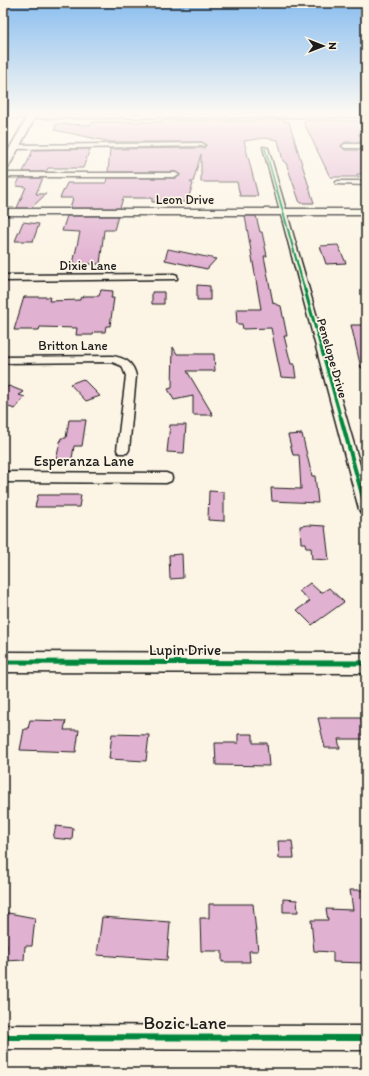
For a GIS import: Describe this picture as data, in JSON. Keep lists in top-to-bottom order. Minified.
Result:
{"streets":{"street":["Leon Drive","Dixie Lane","Britton Lane","Penelope Drive","Esperanza Lane","Lupin Drive","Bozic Lane"]},"crossings":[["Leon Drive","Penelope Drive"]],"north":"right"}
